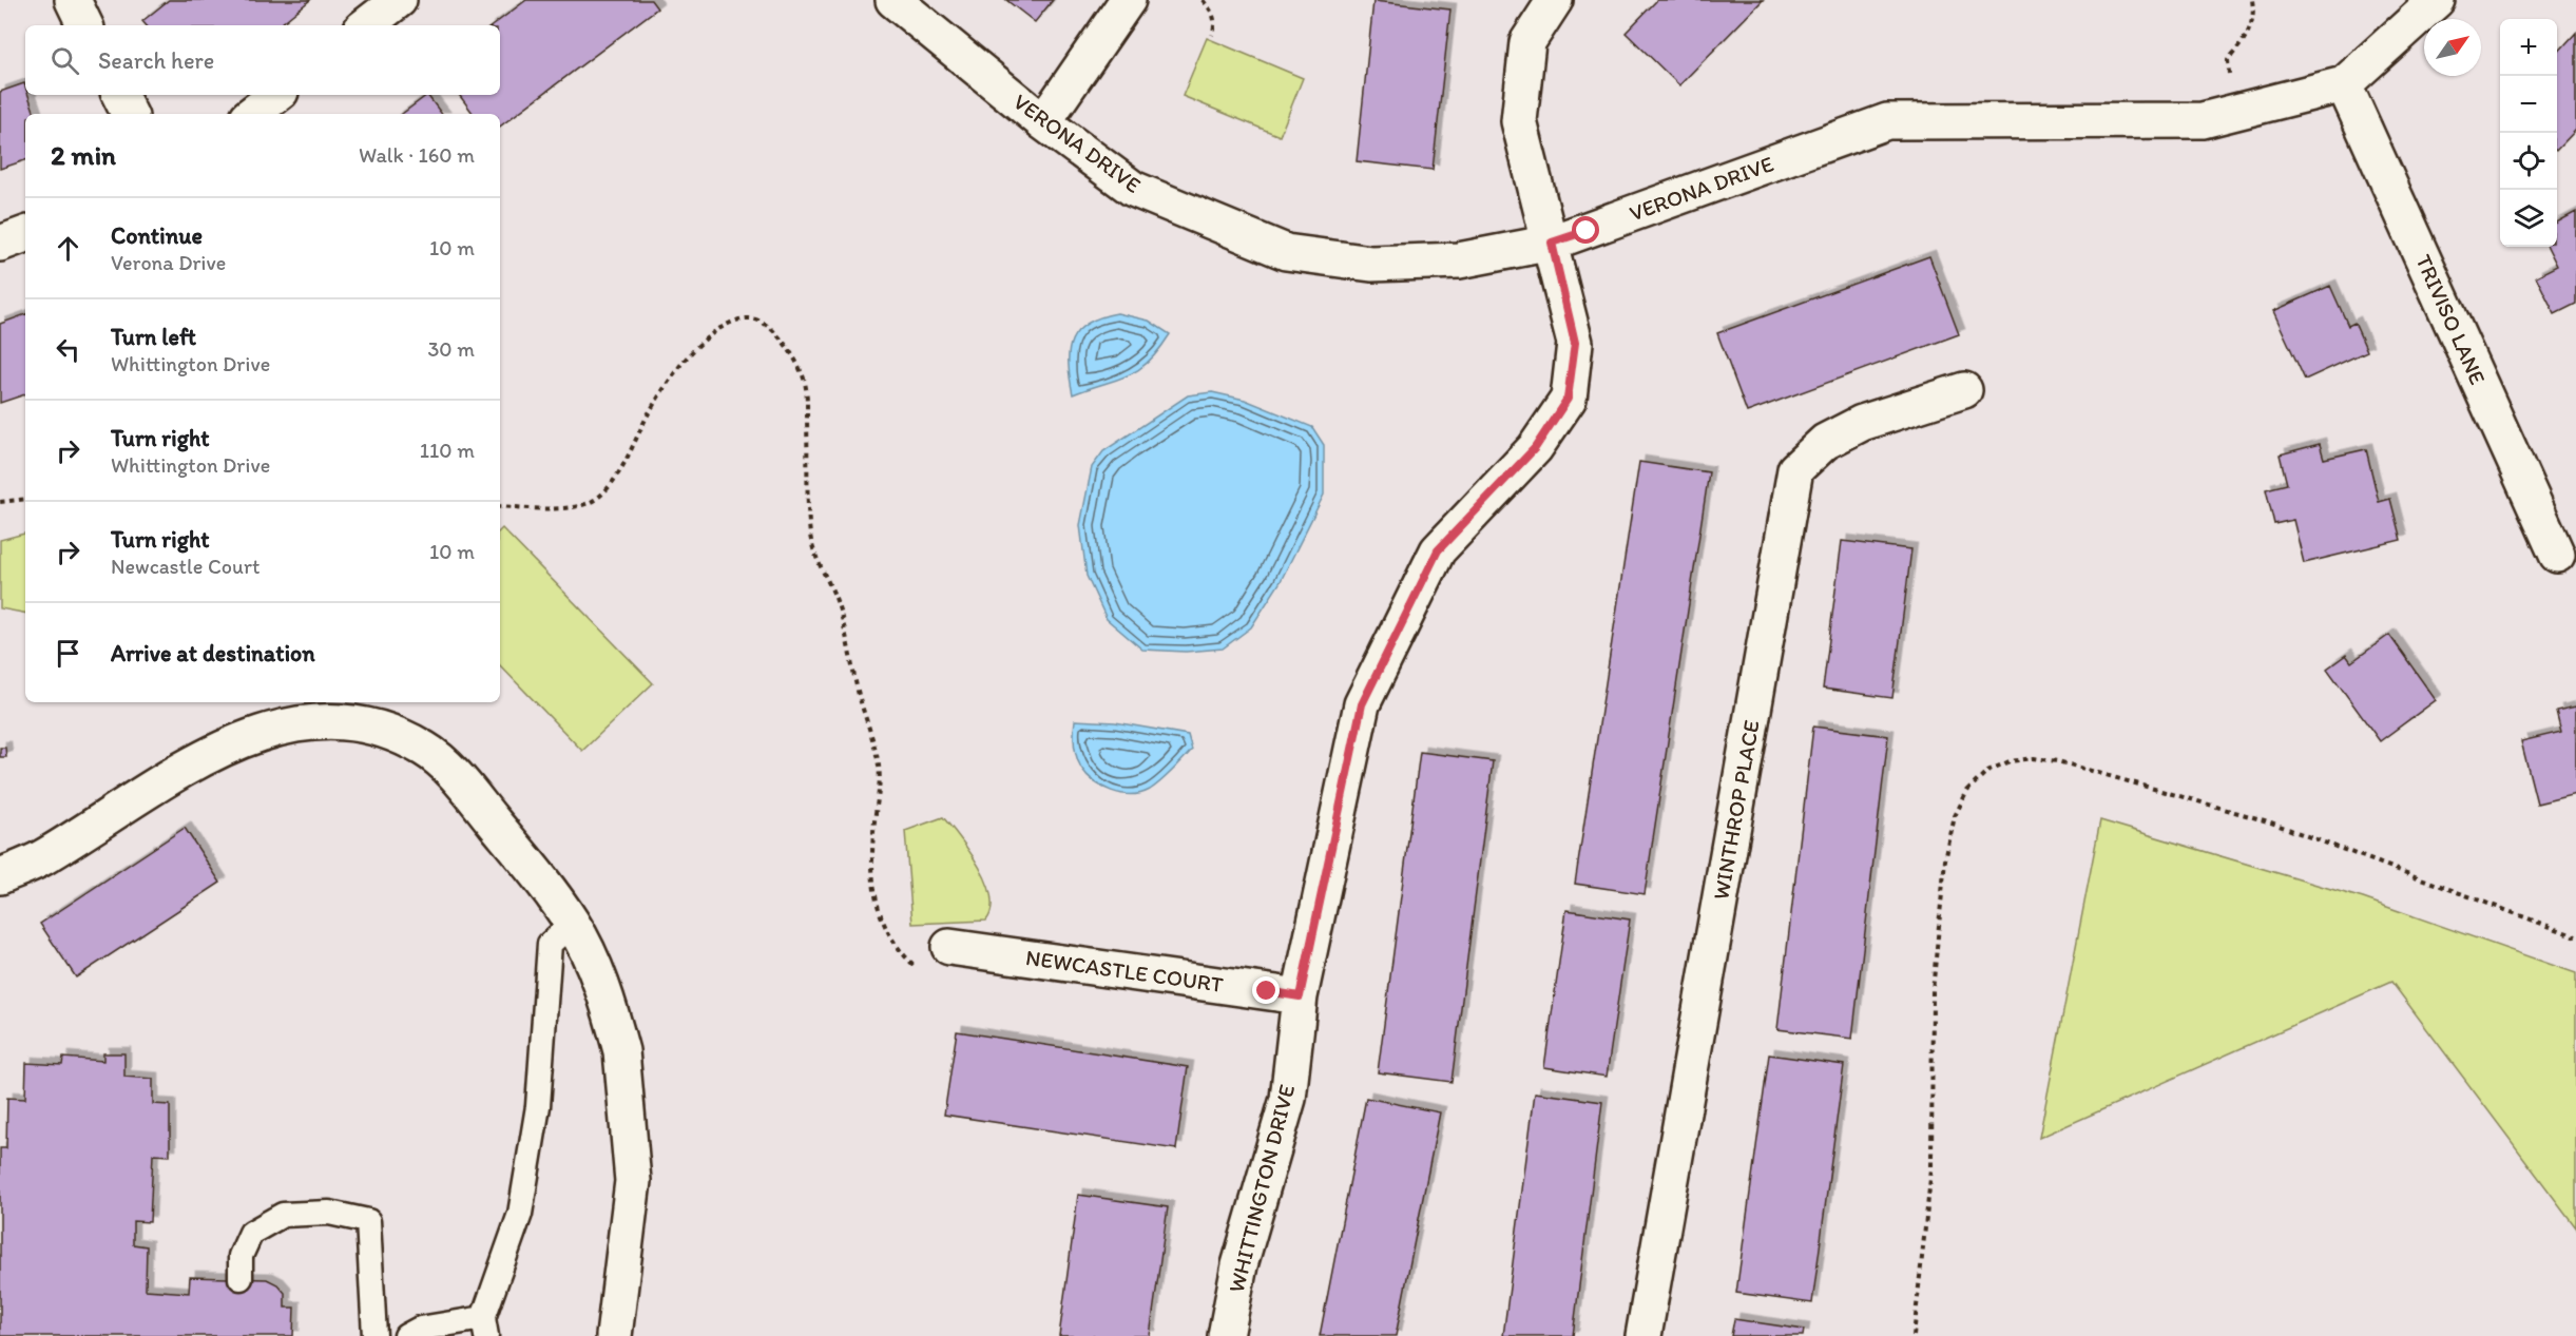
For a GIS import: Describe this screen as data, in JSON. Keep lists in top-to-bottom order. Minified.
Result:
{"streets":{"street":["VERONA DRIVE","TRIVISO LANE","WINTHROP PLACE","NEWCASTLE COURT","WHITTINGTON DRIVE"]},"crossings":[["VERONA DRIVE","TRIVISO LANE"],["VERONA DRIVE","WHITTINGTON DRIVE"],["NEWCASTLE COURT","WHITTINGTON DRIVE"]],"north":"top right","page":{"map_buttons":["+","−"],"search":"Search here","heading":["2 min","Walk · 160 m"],"list":[["Continue","Verona Drive","10 m"],["Turn left","Whittington Drive","30 m"],["Turn right","Whittington Drive","110 m"],["Turn right","Newcastle Court","10 m"],"Arrive at destination"]}}
